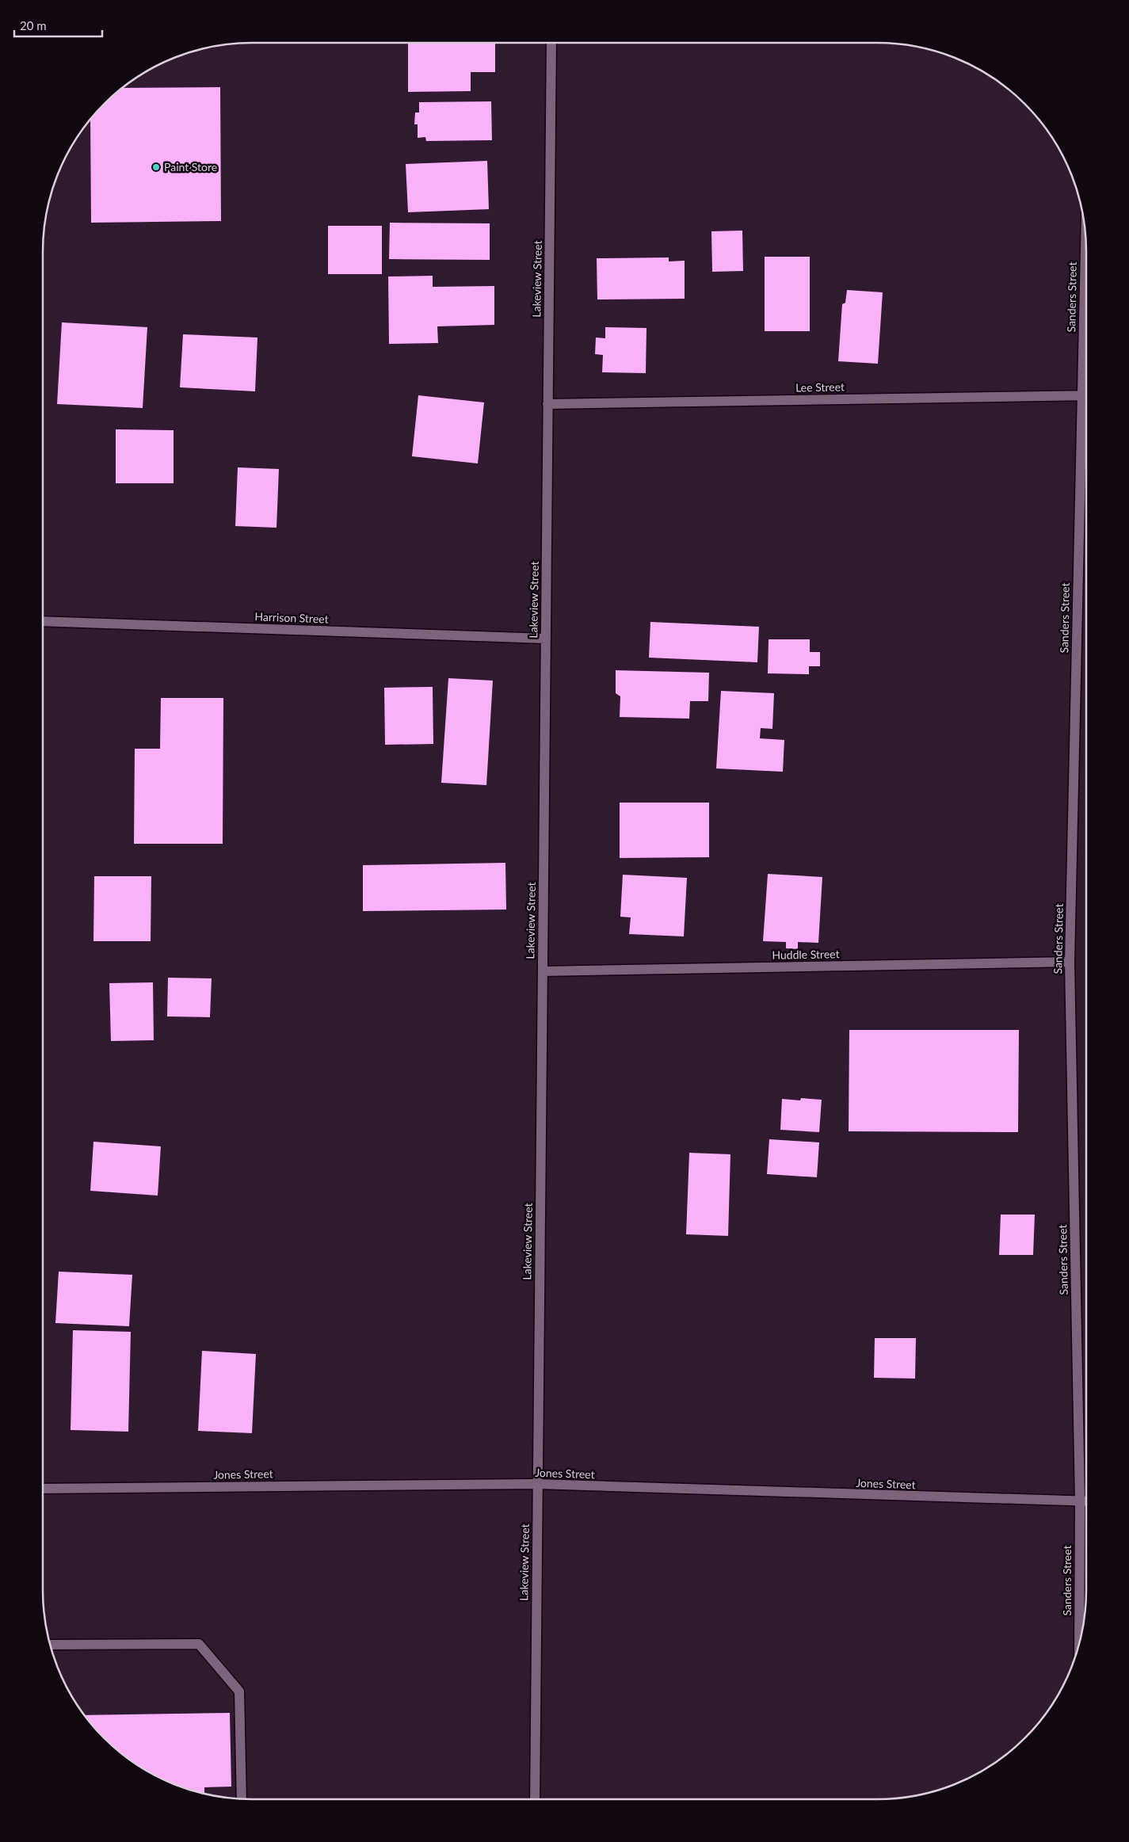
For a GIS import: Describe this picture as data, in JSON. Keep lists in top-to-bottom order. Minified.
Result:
{"streets":{"street":["Lakeview Street","Sanders Street","Lee Street","Harrison Street","Huddle Street","Jones Street"]},"crossings":[["Lakeview Street","Lee Street"],["Lakeview Street","Harrison Street"],["Lakeview Street","Huddle Street"],["Lakeview Street","Jones Street"],["Sanders Street","Lee Street"],["Sanders Street","Huddle Street"],["Sanders Street","Jones Street"]],"places":["Paint Store"],"scale_bar":"20 m"}
